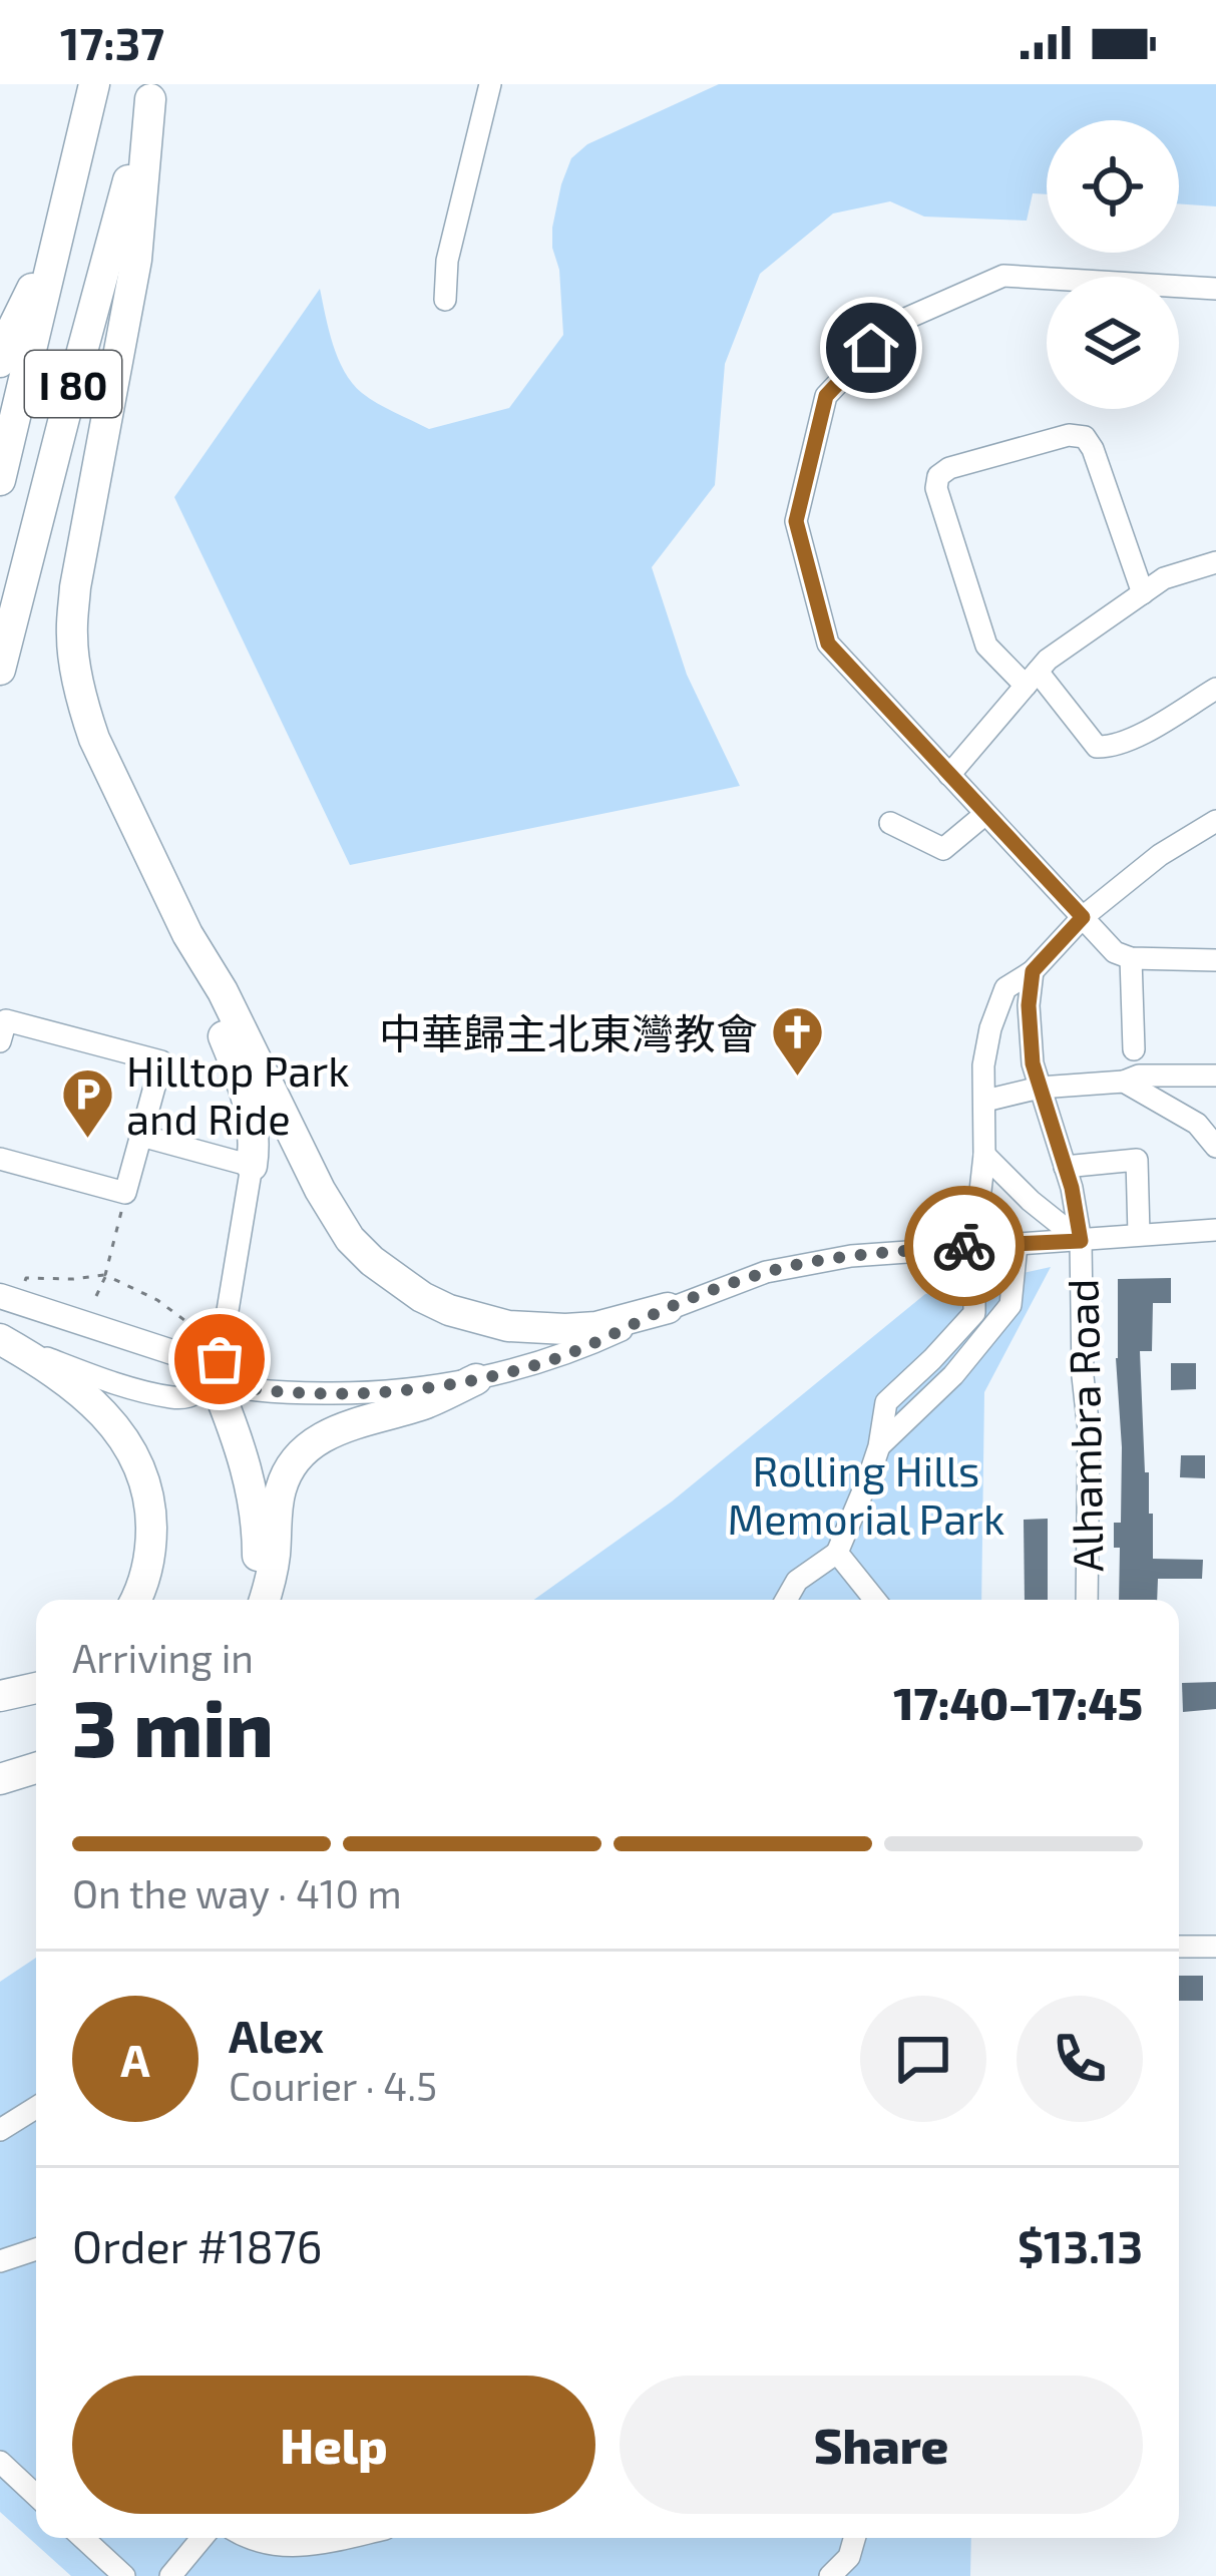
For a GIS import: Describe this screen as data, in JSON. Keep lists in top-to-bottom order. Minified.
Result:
{"streets":{"highway":["I 80"],"street":["Alhambra Road"]},"parks":["Rolling Hills Memorial Park"],"places":{"church":["中華歸主北東灣教會"],"parking":["Hilltop Park and Ride"]},"page":{"status":"17:37","heading":["3 min","Arriving in","17:40–17:45"],"panel":["Alex","Courier · 4.5","Order #1876","$13.13"],"bar":"On the way · 410 m","round":"A","buttons":["Help","Share"]}}
